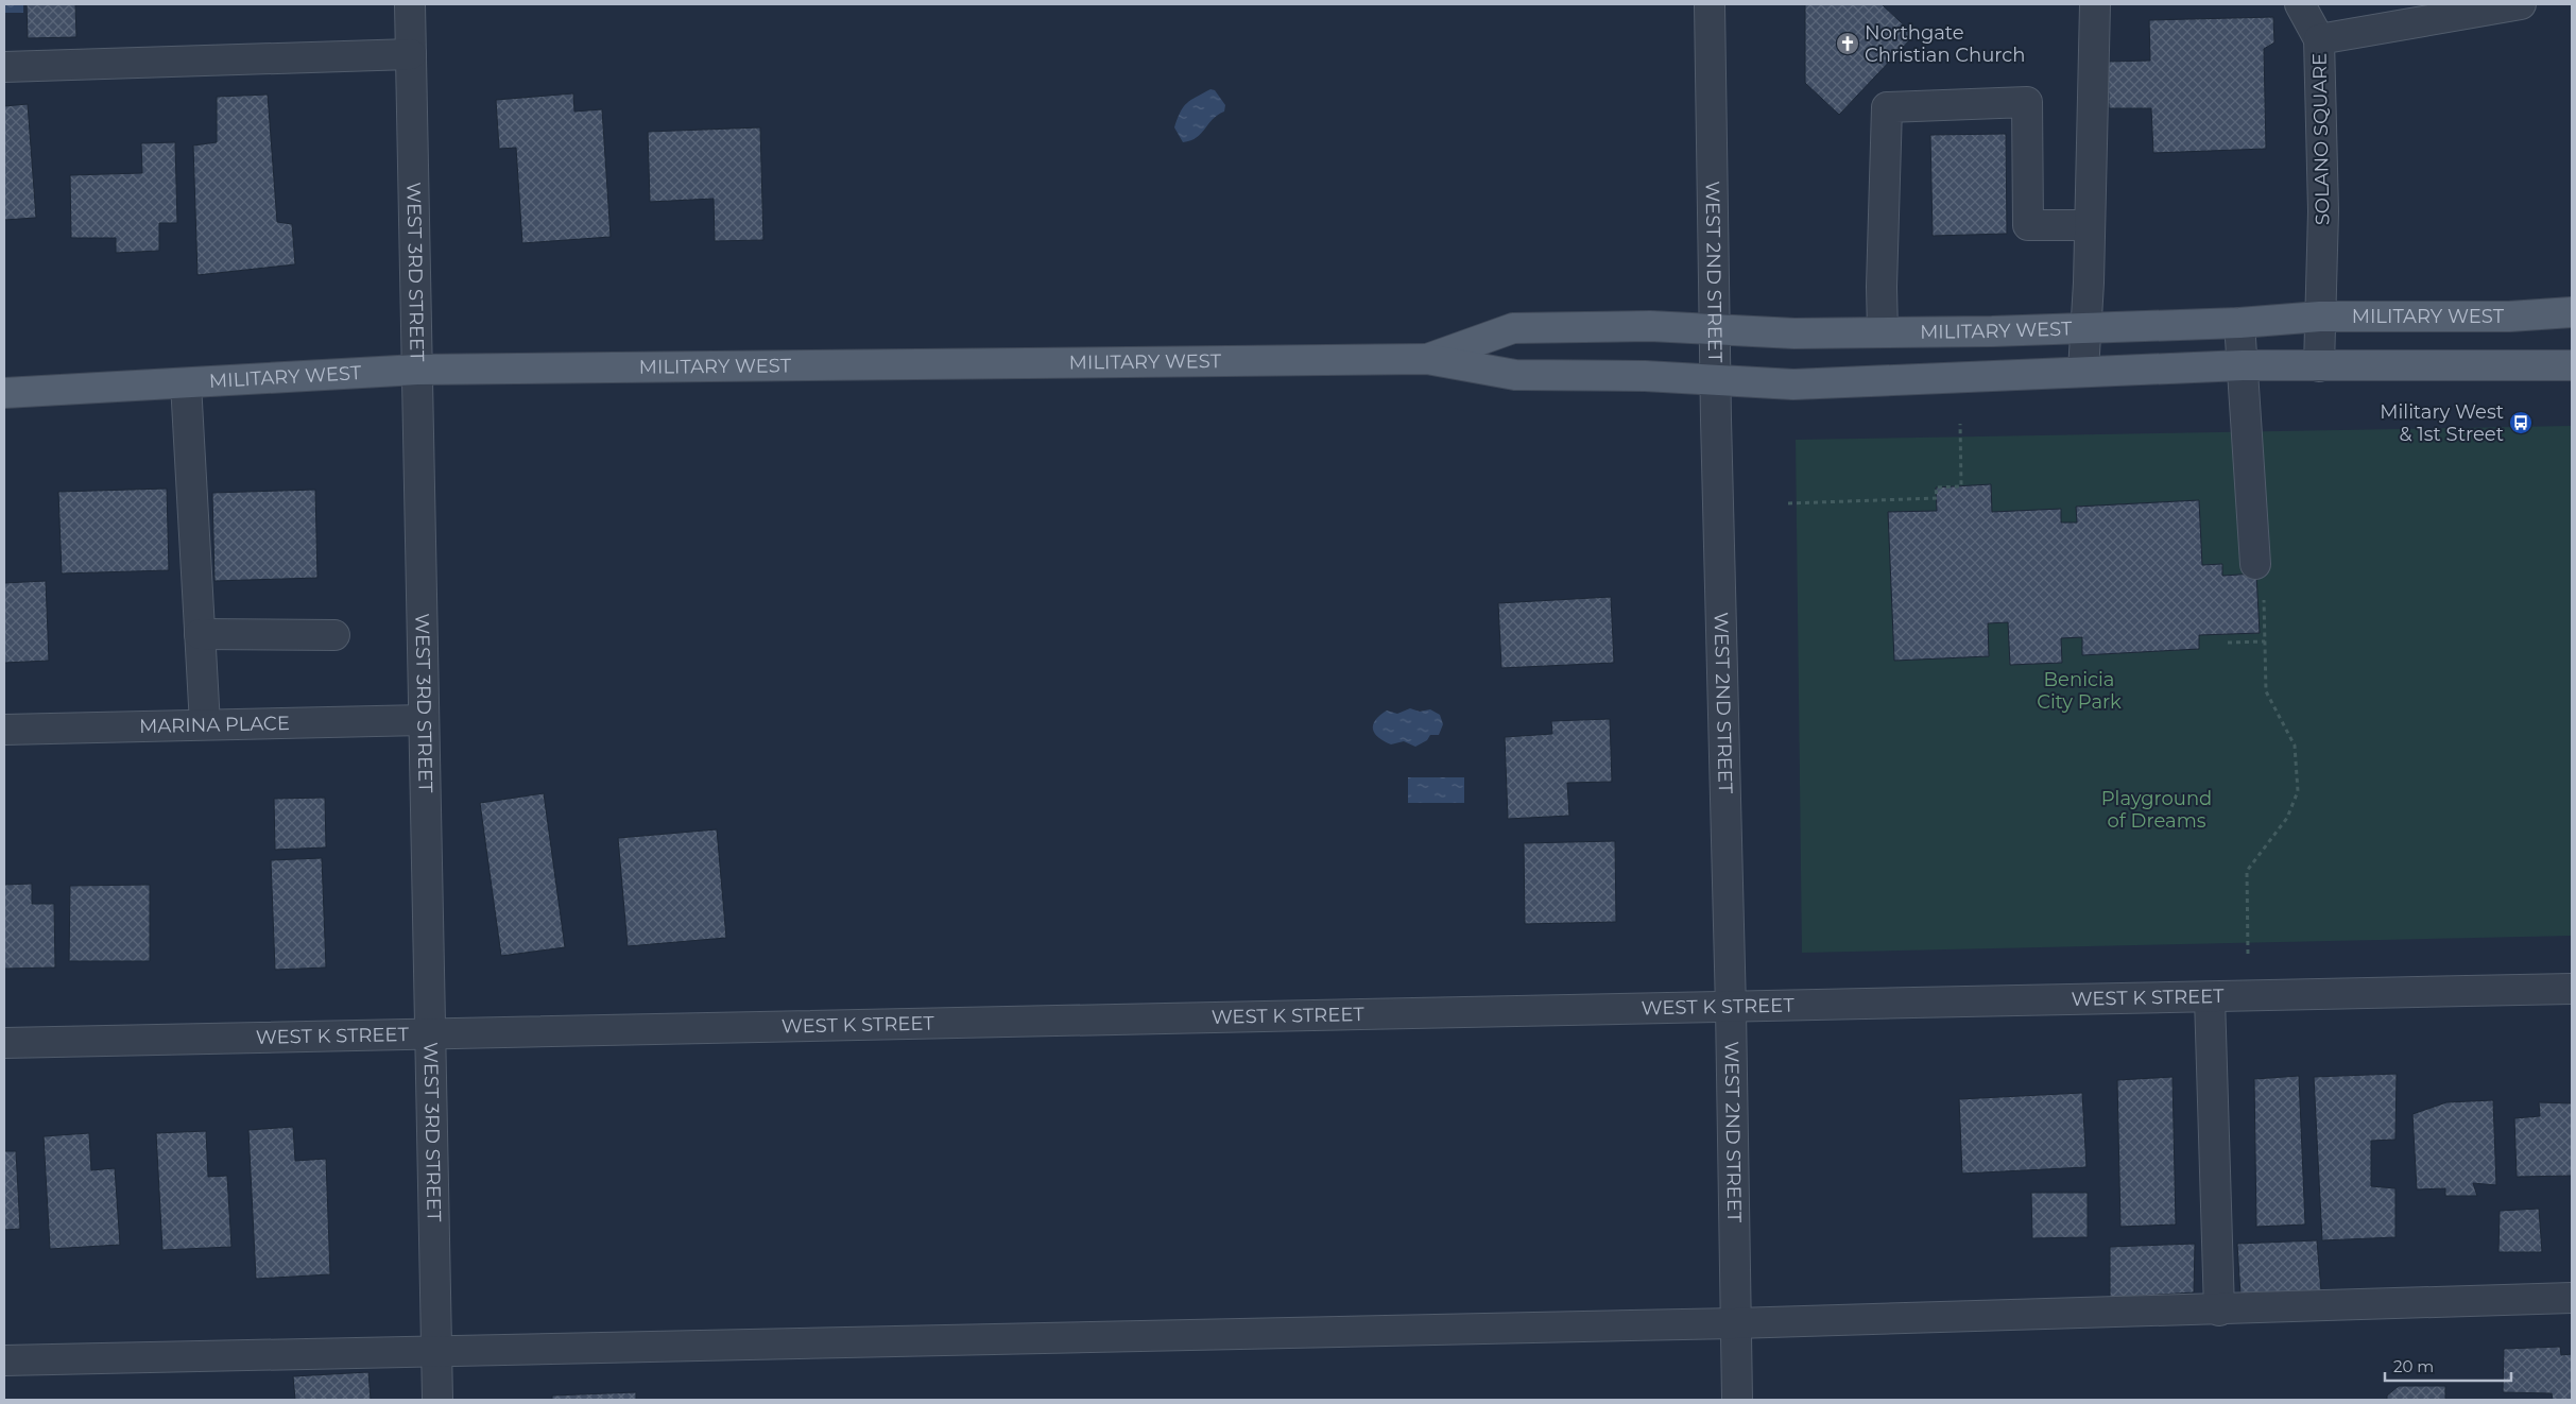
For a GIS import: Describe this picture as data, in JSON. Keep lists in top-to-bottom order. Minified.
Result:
{"streets":{"main road":["MILITARY WEST"],"street":["SOLANO SQUARE","WEST 3RD STREET","WEST 2ND STREET","MARINA PLACE","WEST K STREET"]},"crossings":[["SOLANO SQUARE","MILITARY WEST"],["WEST 3RD STREET","MILITARY WEST"],["WEST 3RD STREET","MARINA PLACE"],["WEST 3RD STREET","WEST K STREET"],["WEST 2ND STREET","MILITARY WEST"],["WEST 2ND STREET","WEST K STREET"]],"parks":["Benicia City Park","Playground of Dreams"],"places":{"church":["Northgate Christian Church"],"bus stop":["Military West & 1st Street"]},"scale_bar":"20 m"}
